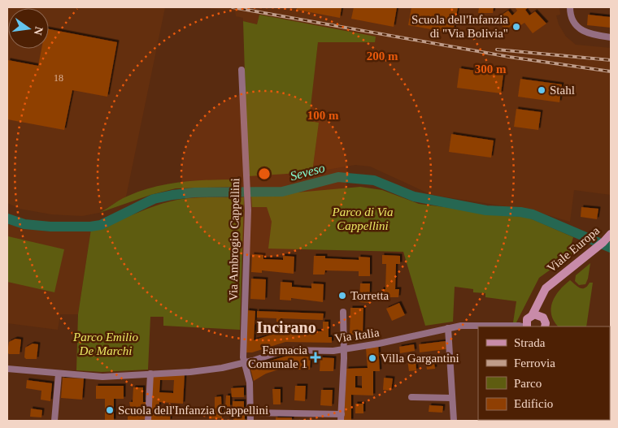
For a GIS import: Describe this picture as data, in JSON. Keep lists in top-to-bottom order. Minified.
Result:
{"streets":{"street":["Via Ambrogio Cappellini","Viale Europa","Via Italia"]},"crossings":[["Via Ambrogio Cappellini","Via Italia"],["Viale Europa","Via Italia"]],"districts":["Incirano"],"water":["Seveso"],"parks":["Parco di Via Cappellini","Parco Emilio De Marchi"],"places":{"other":["Scuola dell'Infanzia di \"Via Bolivia\"","Stahl","Torretta","Villa Gargantini","Scuola dell'Infanzia Cappellini"],"health":["Farmacia Comunale 1"]},"house_numbers":["18"],"legend":["Strada","Ferrovia","Parco","Edificio"],"north":"right","rings":["200 m","300 m","100 m"]}
